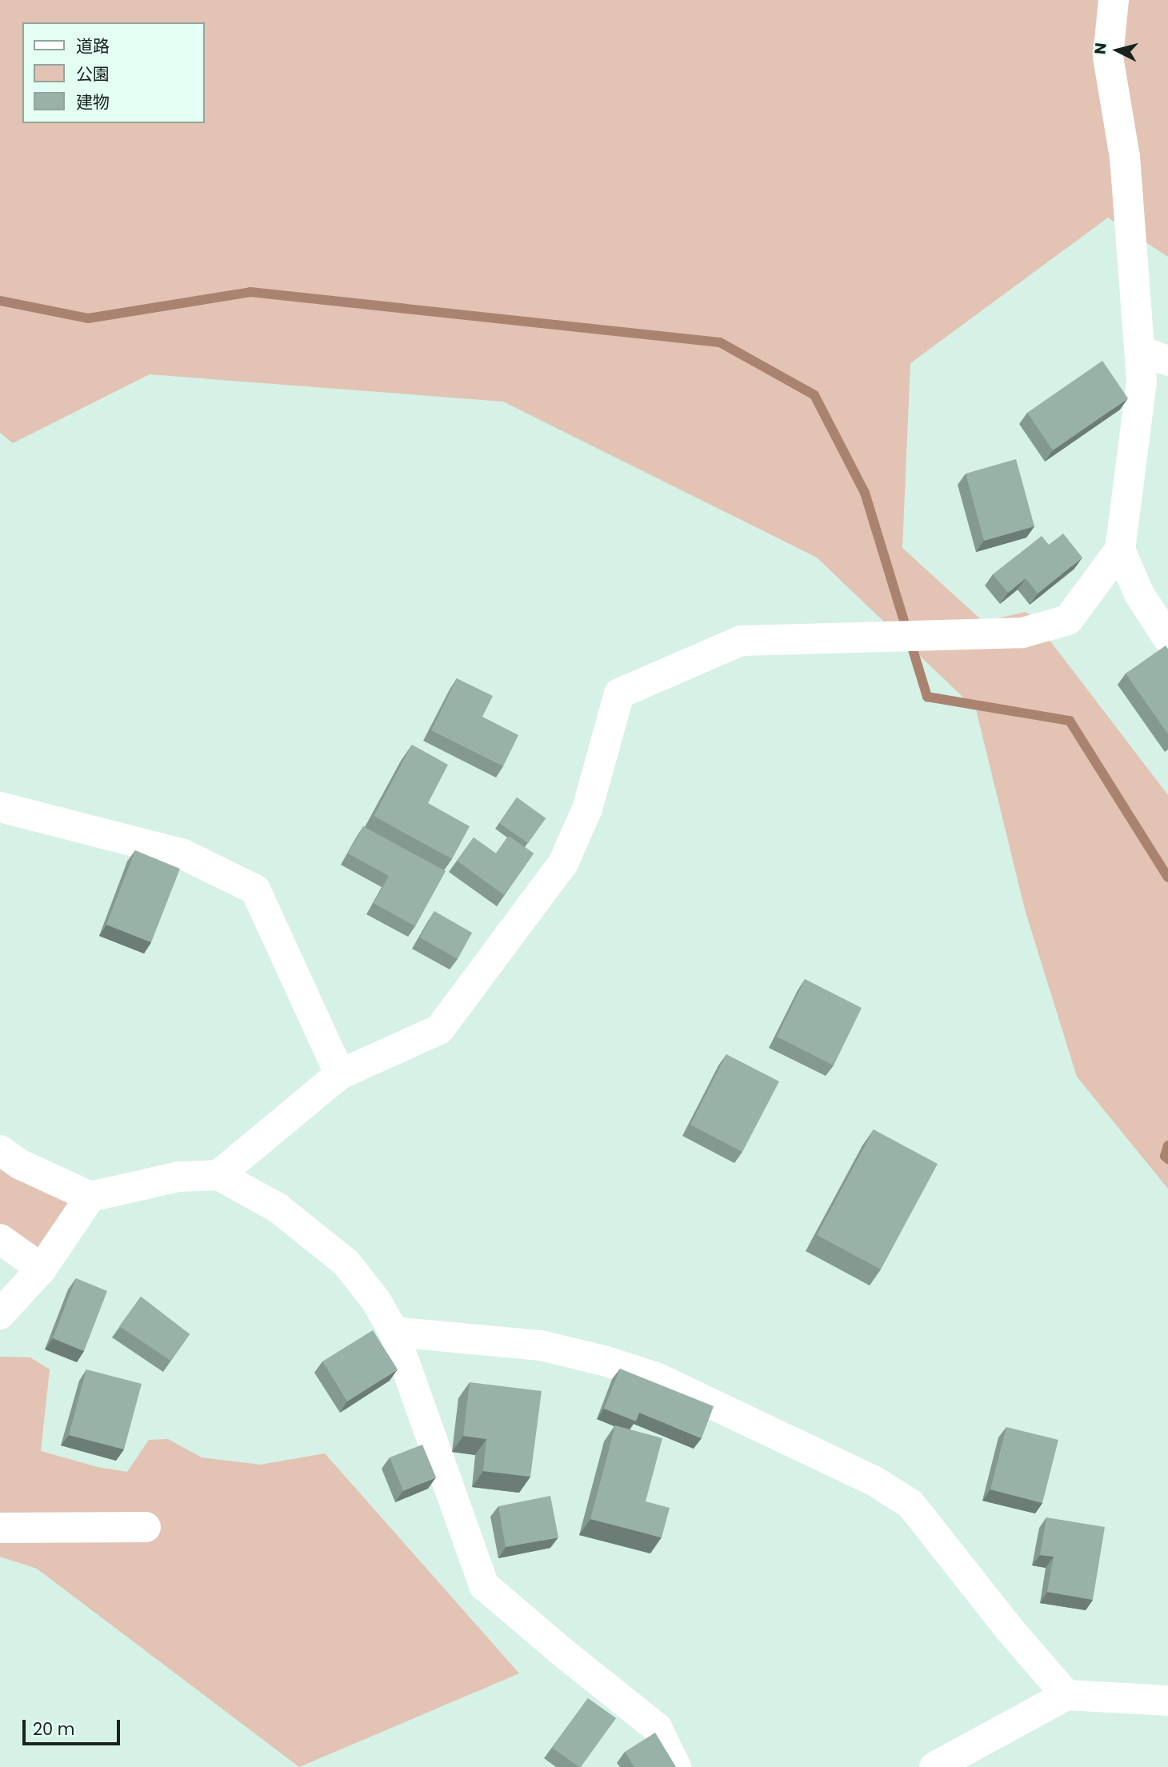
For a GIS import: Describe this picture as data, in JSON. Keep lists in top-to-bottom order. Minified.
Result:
{"legend":["道路","公園","建物"],"scale_bar":"20 m","north":"left"}
